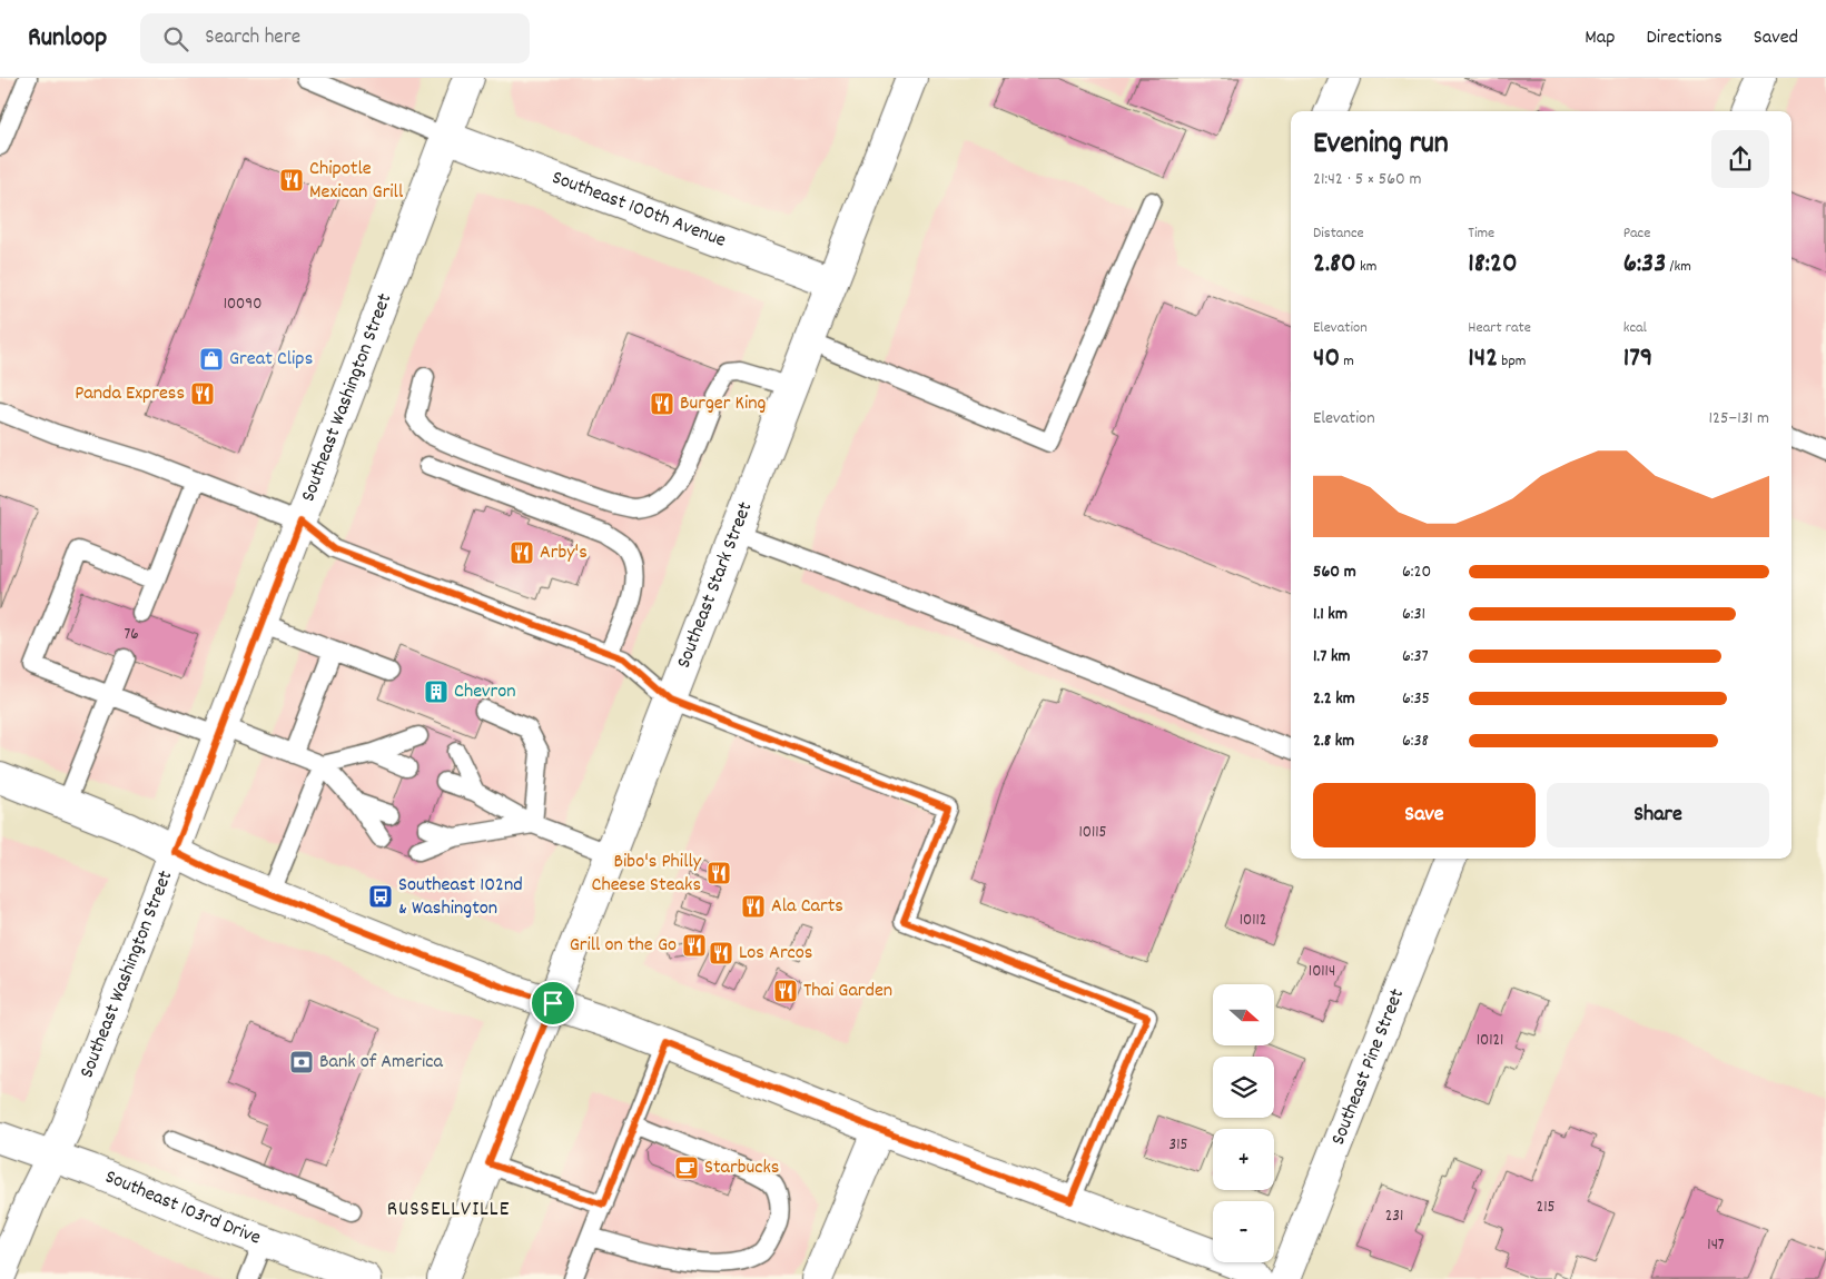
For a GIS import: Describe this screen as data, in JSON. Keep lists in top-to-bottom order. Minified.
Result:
{"streets":{"main road":["Southeast 100th Avenue","Southeast Washington Street","Southeast Stark Street","Southeast Pine Street","Southeast 103rd Drive"]},"crossings":[["Southeast 100th Avenue","Southeast Washington Street"],["Southeast 100th Avenue","Southeast Stark Street"],["Southeast Washington Street","Southeast 103rd Drive"]],"districts":["RUSSELLVILLE"],"places":{"restaurant":["Chipotle Mexican Grill","Panda Express","Burger King","Arby's","Bibo's Philly Cheese Steaks","Ala Carts","Grill on the Go","Los Arcos","Thai Garden"],"shop":["Great Clips"],"building":["Chevron"],"bus stop":["Southeast 102nd & Washington"],"bank":["Bank of America"],"cafe":["Starbucks"]},"house_numbers":["10090","76","10115","10112","10114","10121","315","215","231","147"],"north":"right","page":{"header":"Runloop","search":"Search here","nav":["Map","Directions","Saved"],"heading":["Evening run","21:42 · 5 × 560 m"],"stats":[["Distance","2.80 km"],["Time","18:20"],["Pace","6:33 /km"],["Elevation","40 m"],["Heart rate","142 bpm"],["kcal","179"]],"chart":["Elevation","125–131 m"],"list":[{"name":"560 m","note":"6:20"},{"name":"1.1 km","note":"6:31"},{"name":"1.7 km","note":"6:37"},{"name":"2.2 km","note":"6:35"},{"name":"2.8 km","note":"6:38"}],"buttons":["Save","Share"],"map_buttons":["+","−"]}}
